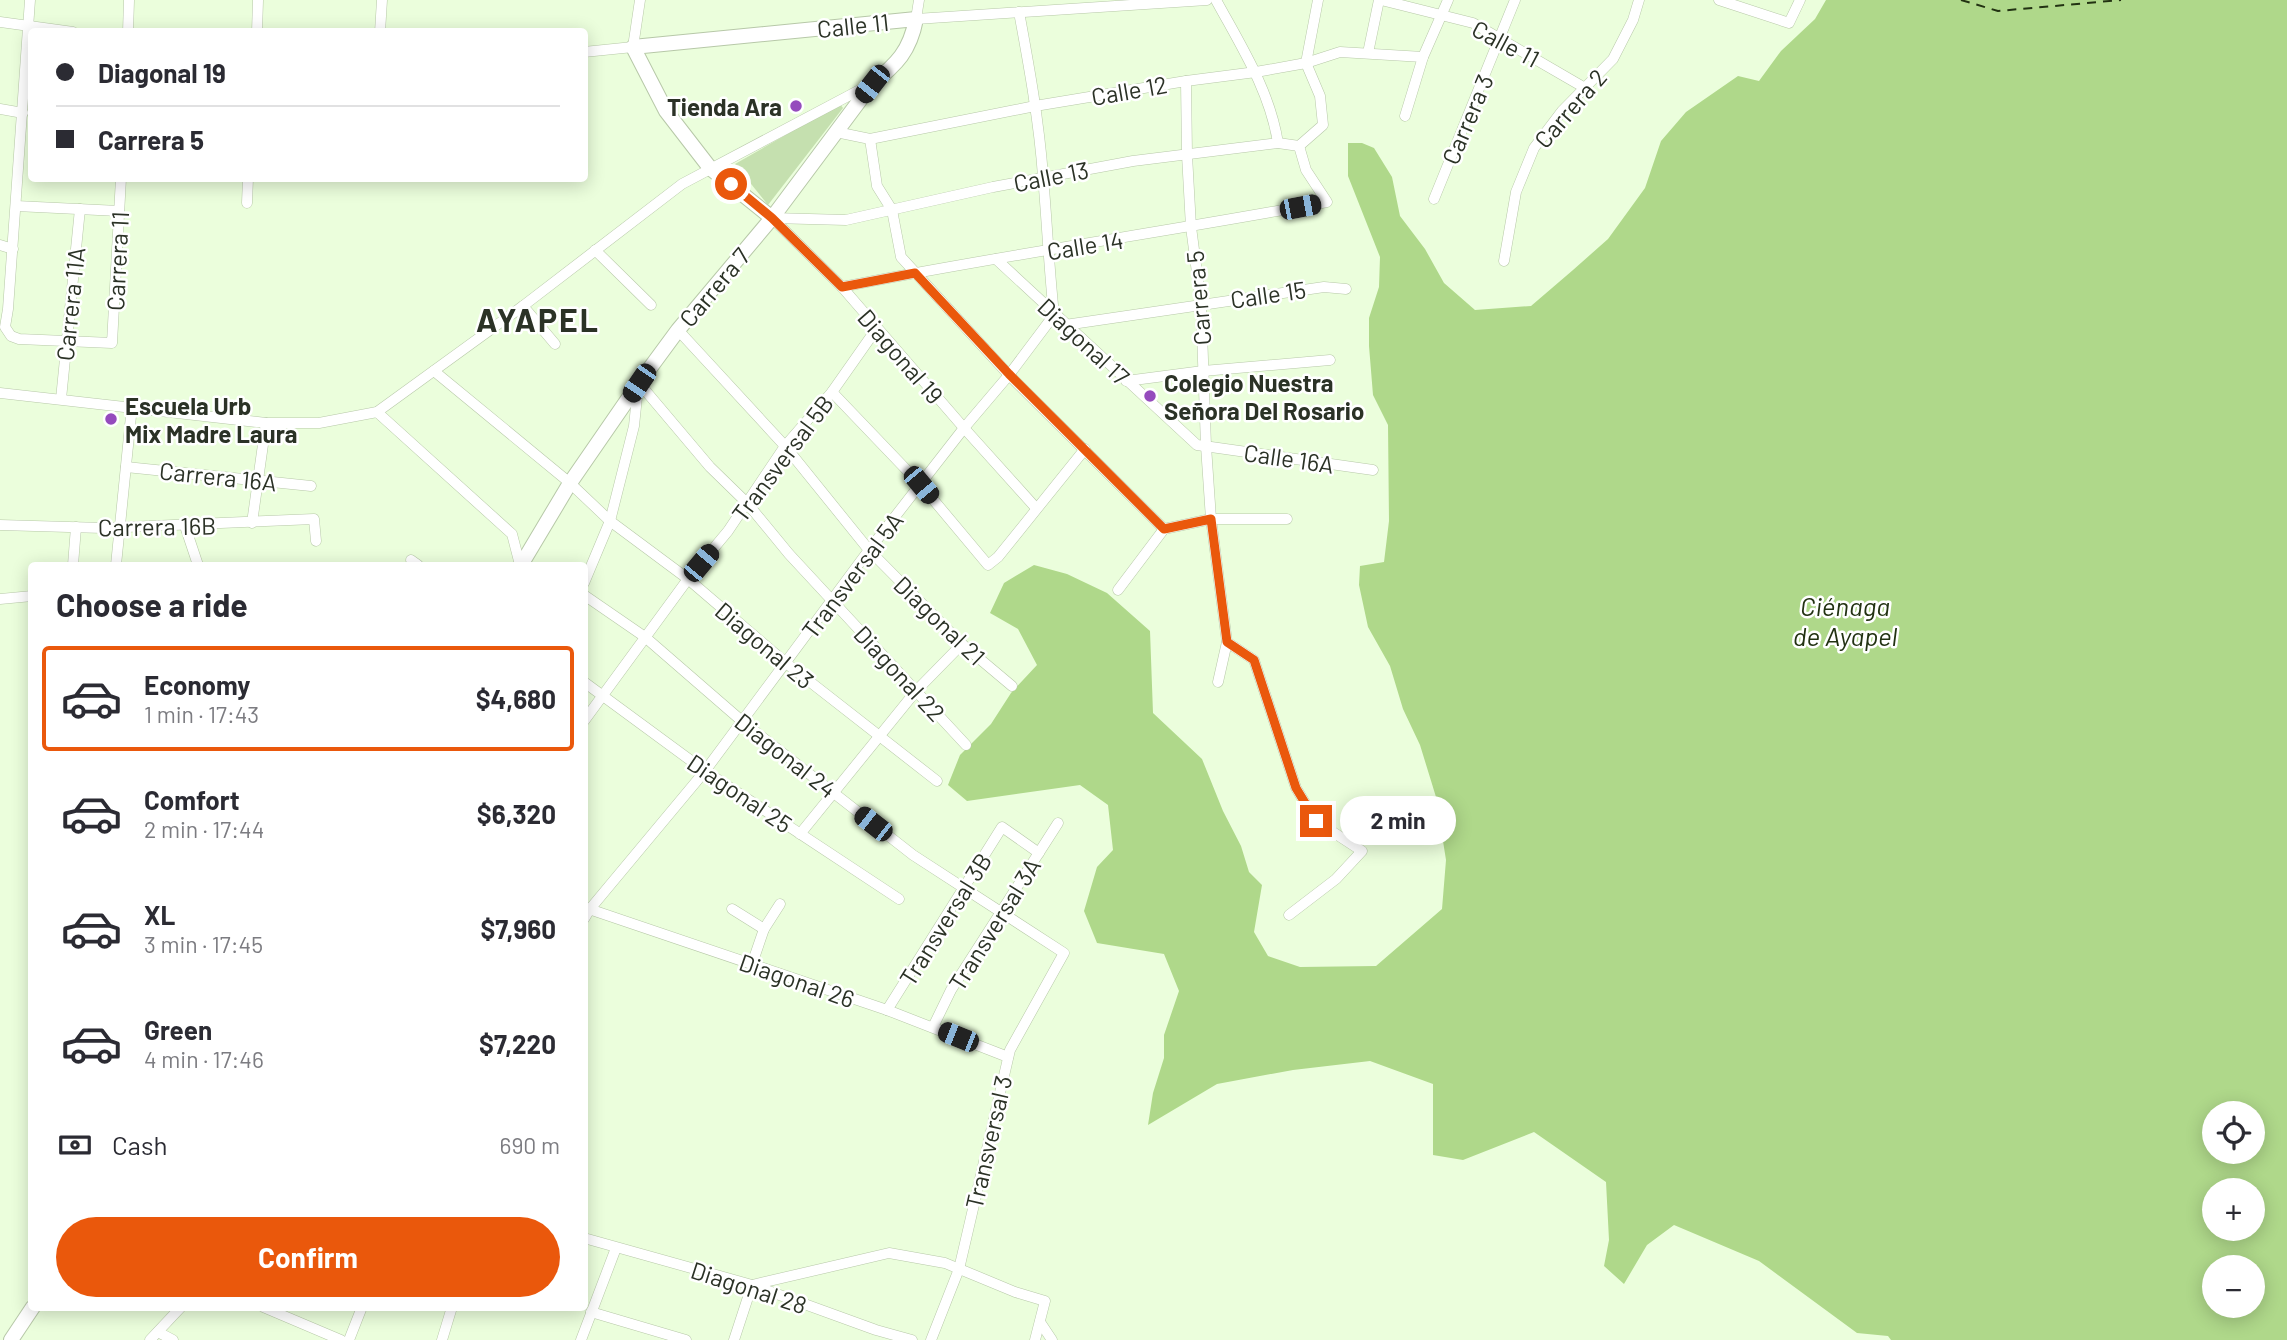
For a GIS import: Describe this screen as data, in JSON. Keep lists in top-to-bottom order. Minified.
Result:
{"streets":{"main road":["Calle 11","Carrera 7","Diagonal 19"],"street":["Calle 12","Carrera 2","Carrera 3","Calle 13","Calle 14","Carrera 11","Calle 15","Carrera 5","Carrera 11A","Diagonal 17","Transversal 5B","Calle 16A","Carrera 16A","Carrera 16B","Transversal 5A","Diagonal 21","Diagonal 23","Diagonal 22","Diagonal 24","Diagonal 25","Transversal 3B","Transversal 3A","Diagonal 26","Transversal 3","Diagonal 28"]},"crossings":[["Calle 11","Carrera 2"],["Calle 11","Carrera 3"],["Calle 11","Carrera 7"],["Calle 11","Diagonal 19"],["Calle 12","Carrera 7"],["Calle 12","Carrera 5"],["Calle 13","Calle 14"],["Calle 13","Carrera 7"],["Calle 13","Carrera 5"],["Calle 13","Diagonal 19"],["Calle 14","Carrera 5"],["Calle 14","Diagonal 17"],["Calle 14","Diagonal 19"],["Carrera 11","Carrera 11A"],["Carrera 7","Diagonal 19"],["Carrera 7","Diagonal 21"],["Carrera 7","Diagonal 23"],["Carrera 7","Diagonal 22"],["Calle 15","Carrera 5"],["Calle 15","Diagonal 17"],["Carrera 5","Diagonal 17"],["Carrera 5","Calle 16A"],["Diagonal 17","Calle 16A"],["Diagonal 17","Transversal 5A"],["Diagonal 19","Transversal 5B"],["Diagonal 19","Transversal 5A"],["Transversal 5B","Diagonal 21"],["Transversal 5B","Diagonal 23"],["Transversal 5B","Diagonal 22"],["Transversal 5B","Diagonal 24"],["Transversal 5B","Diagonal 25"],["Transversal 5A","Diagonal 21"],["Transversal 5A","Diagonal 23"],["Transversal 5A","Diagonal 22"],["Transversal 5A","Diagonal 24"],["Transversal 5A","Diagonal 25"],["Diagonal 24","Transversal 3B"],["Diagonal 24","Transversal 3A"],["Diagonal 24","Transversal 3"],["Transversal 3B","Transversal 3A"],["Transversal 3B","Diagonal 26"],["Transversal 3A","Diagonal 26"],["Diagonal 26","Transversal 3"]],"districts":["AYAPEL"],"water":["Ciénaga de Ayapel"],"places":["Tienda Ara","Colegio Nuestra Señora Del Rosario","Escuela Urb Mix Madre Laura"],"page":{"banner":["Diagonal 19","Carrera 5"],"heading":"Choose a ride","list":[{"name":"Economy","note":"1 min · 17:43","value":"$4,680"},{"name":"Comfort","note":"2 min · 17:44","value":"$6,320"},{"name":"XL","note":"3 min · 17:45","value":"$7,960"},{"name":"Green","note":"4 min · 17:46","value":"$7,220"}],"bubble":"2 min","map_buttons":["+","−"],"pay":["Cash","690 m"],"buttons":"Confirm"}}
